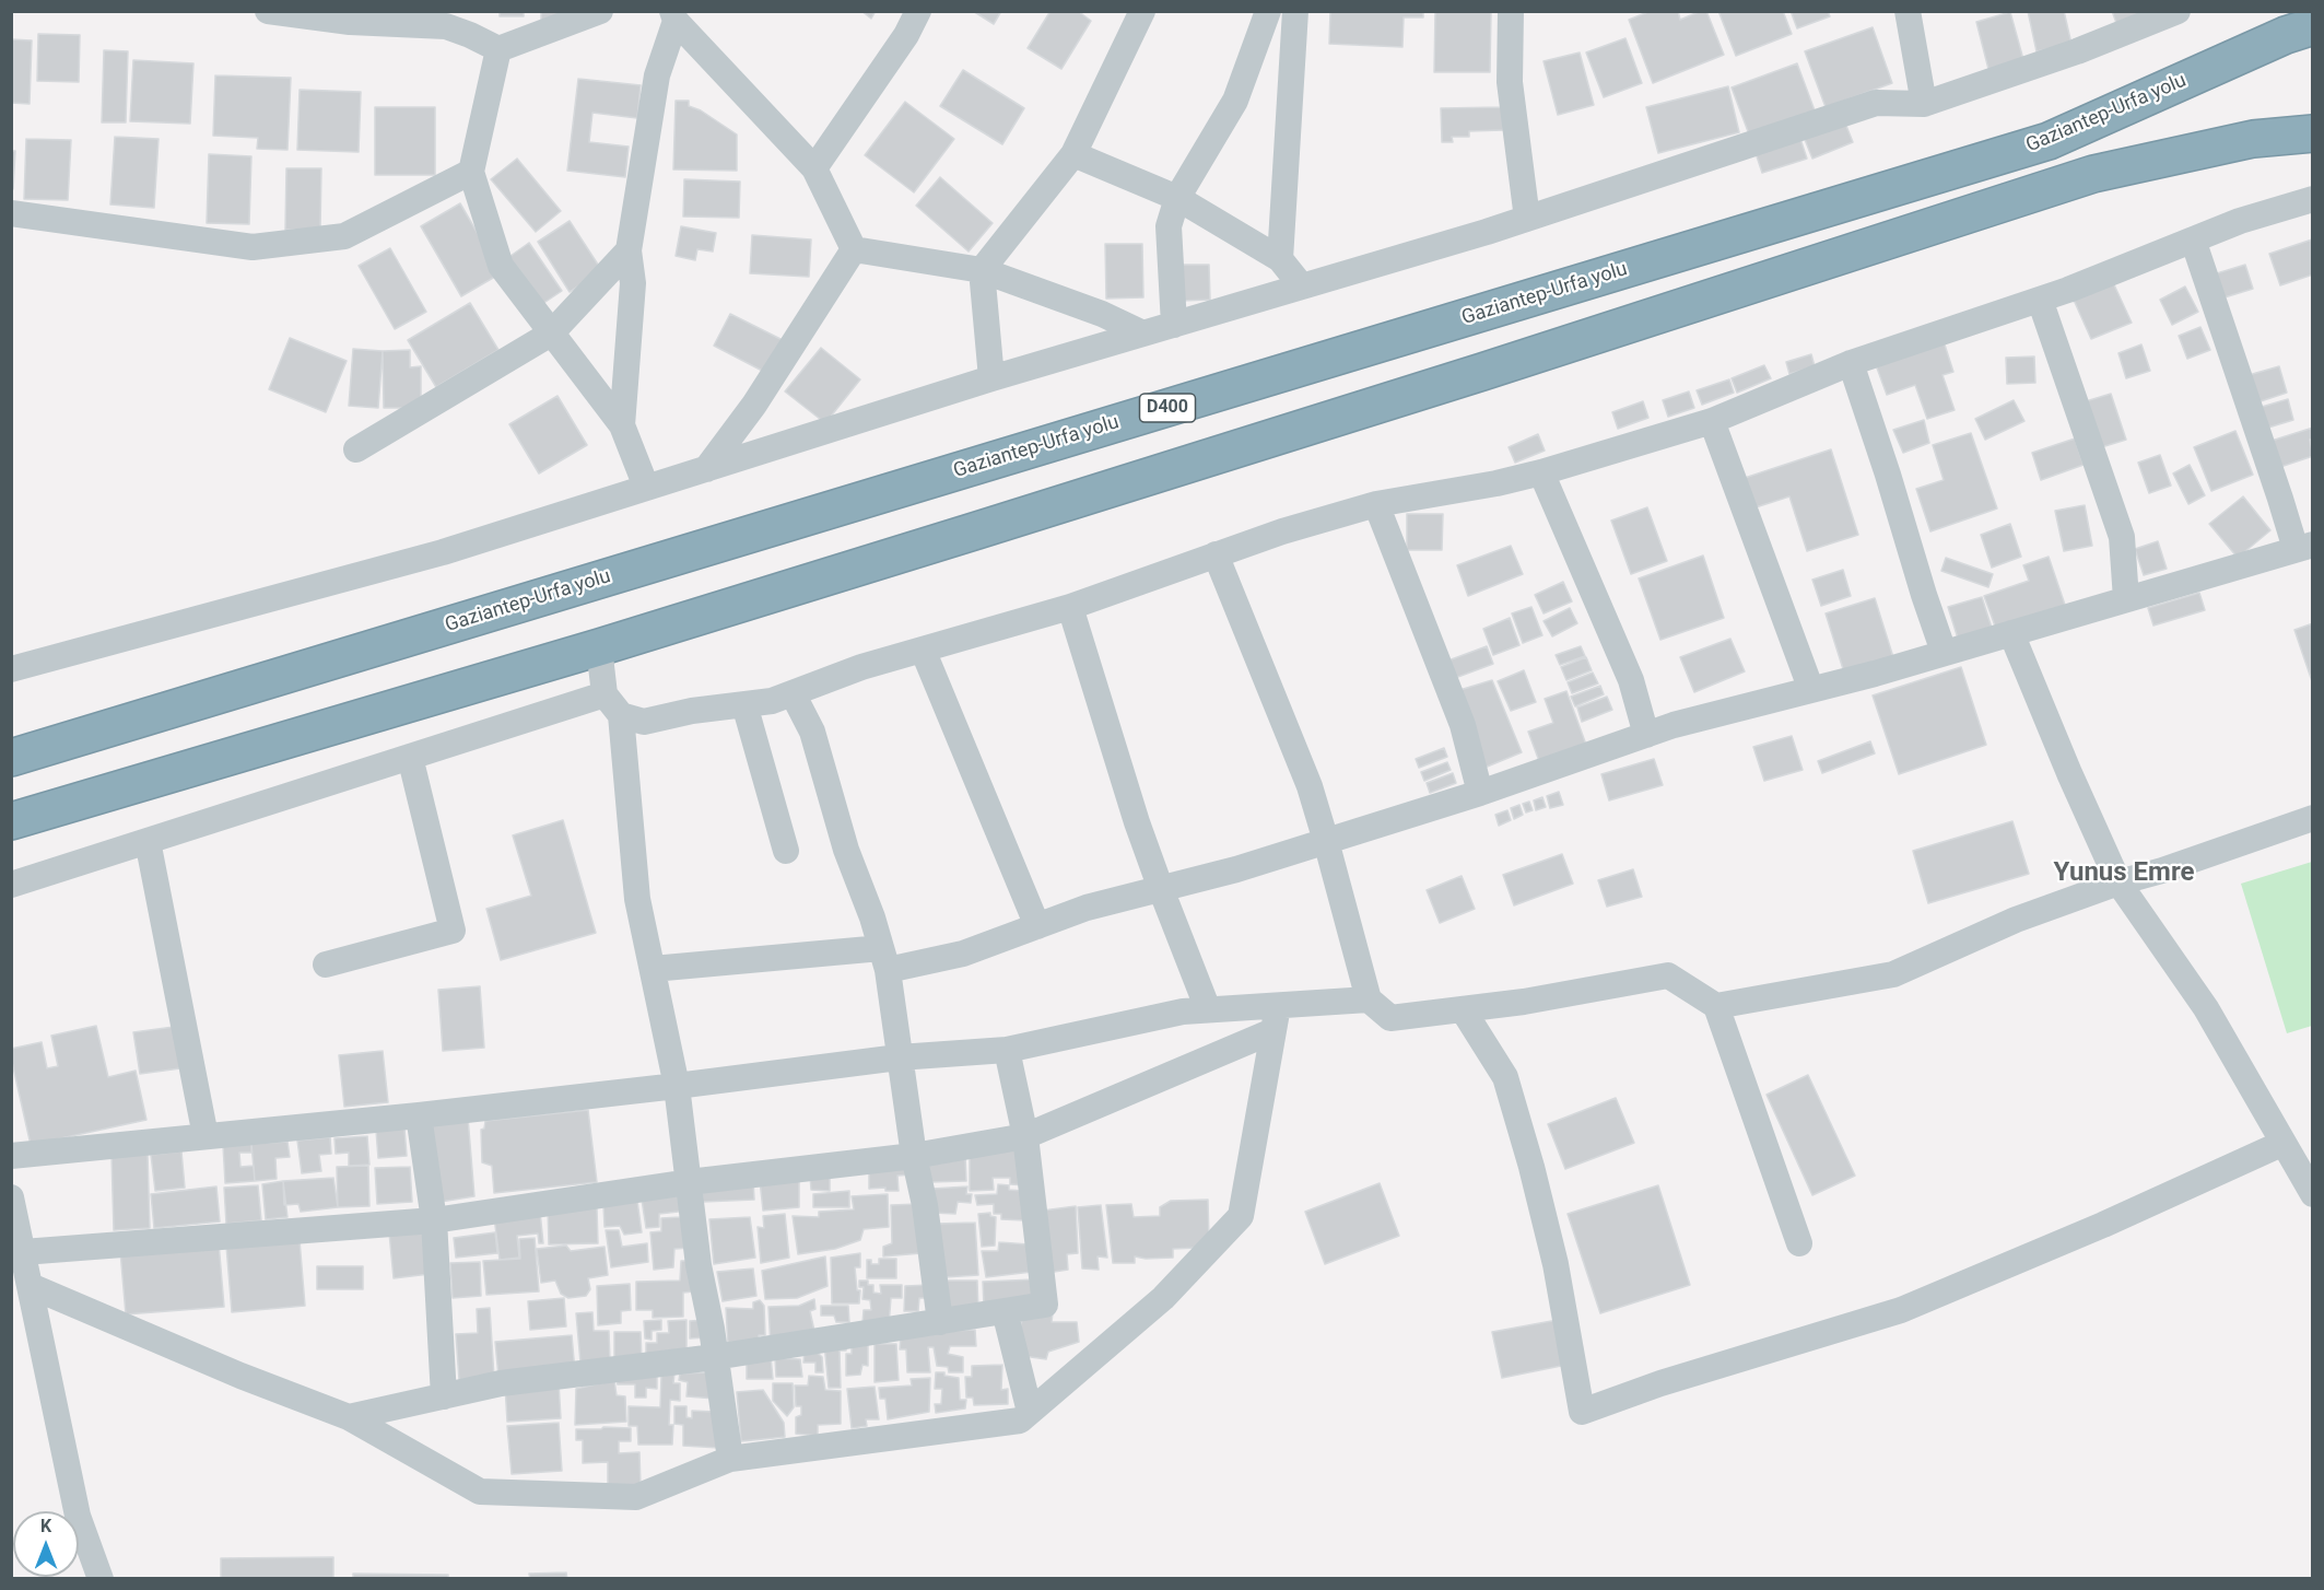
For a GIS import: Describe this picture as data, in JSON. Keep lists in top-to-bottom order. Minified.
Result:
{"streets":{"highway":["Gaziantep-Urfa yolu","D400"]},"districts":["Yunus Emre"],"north":"top"}
